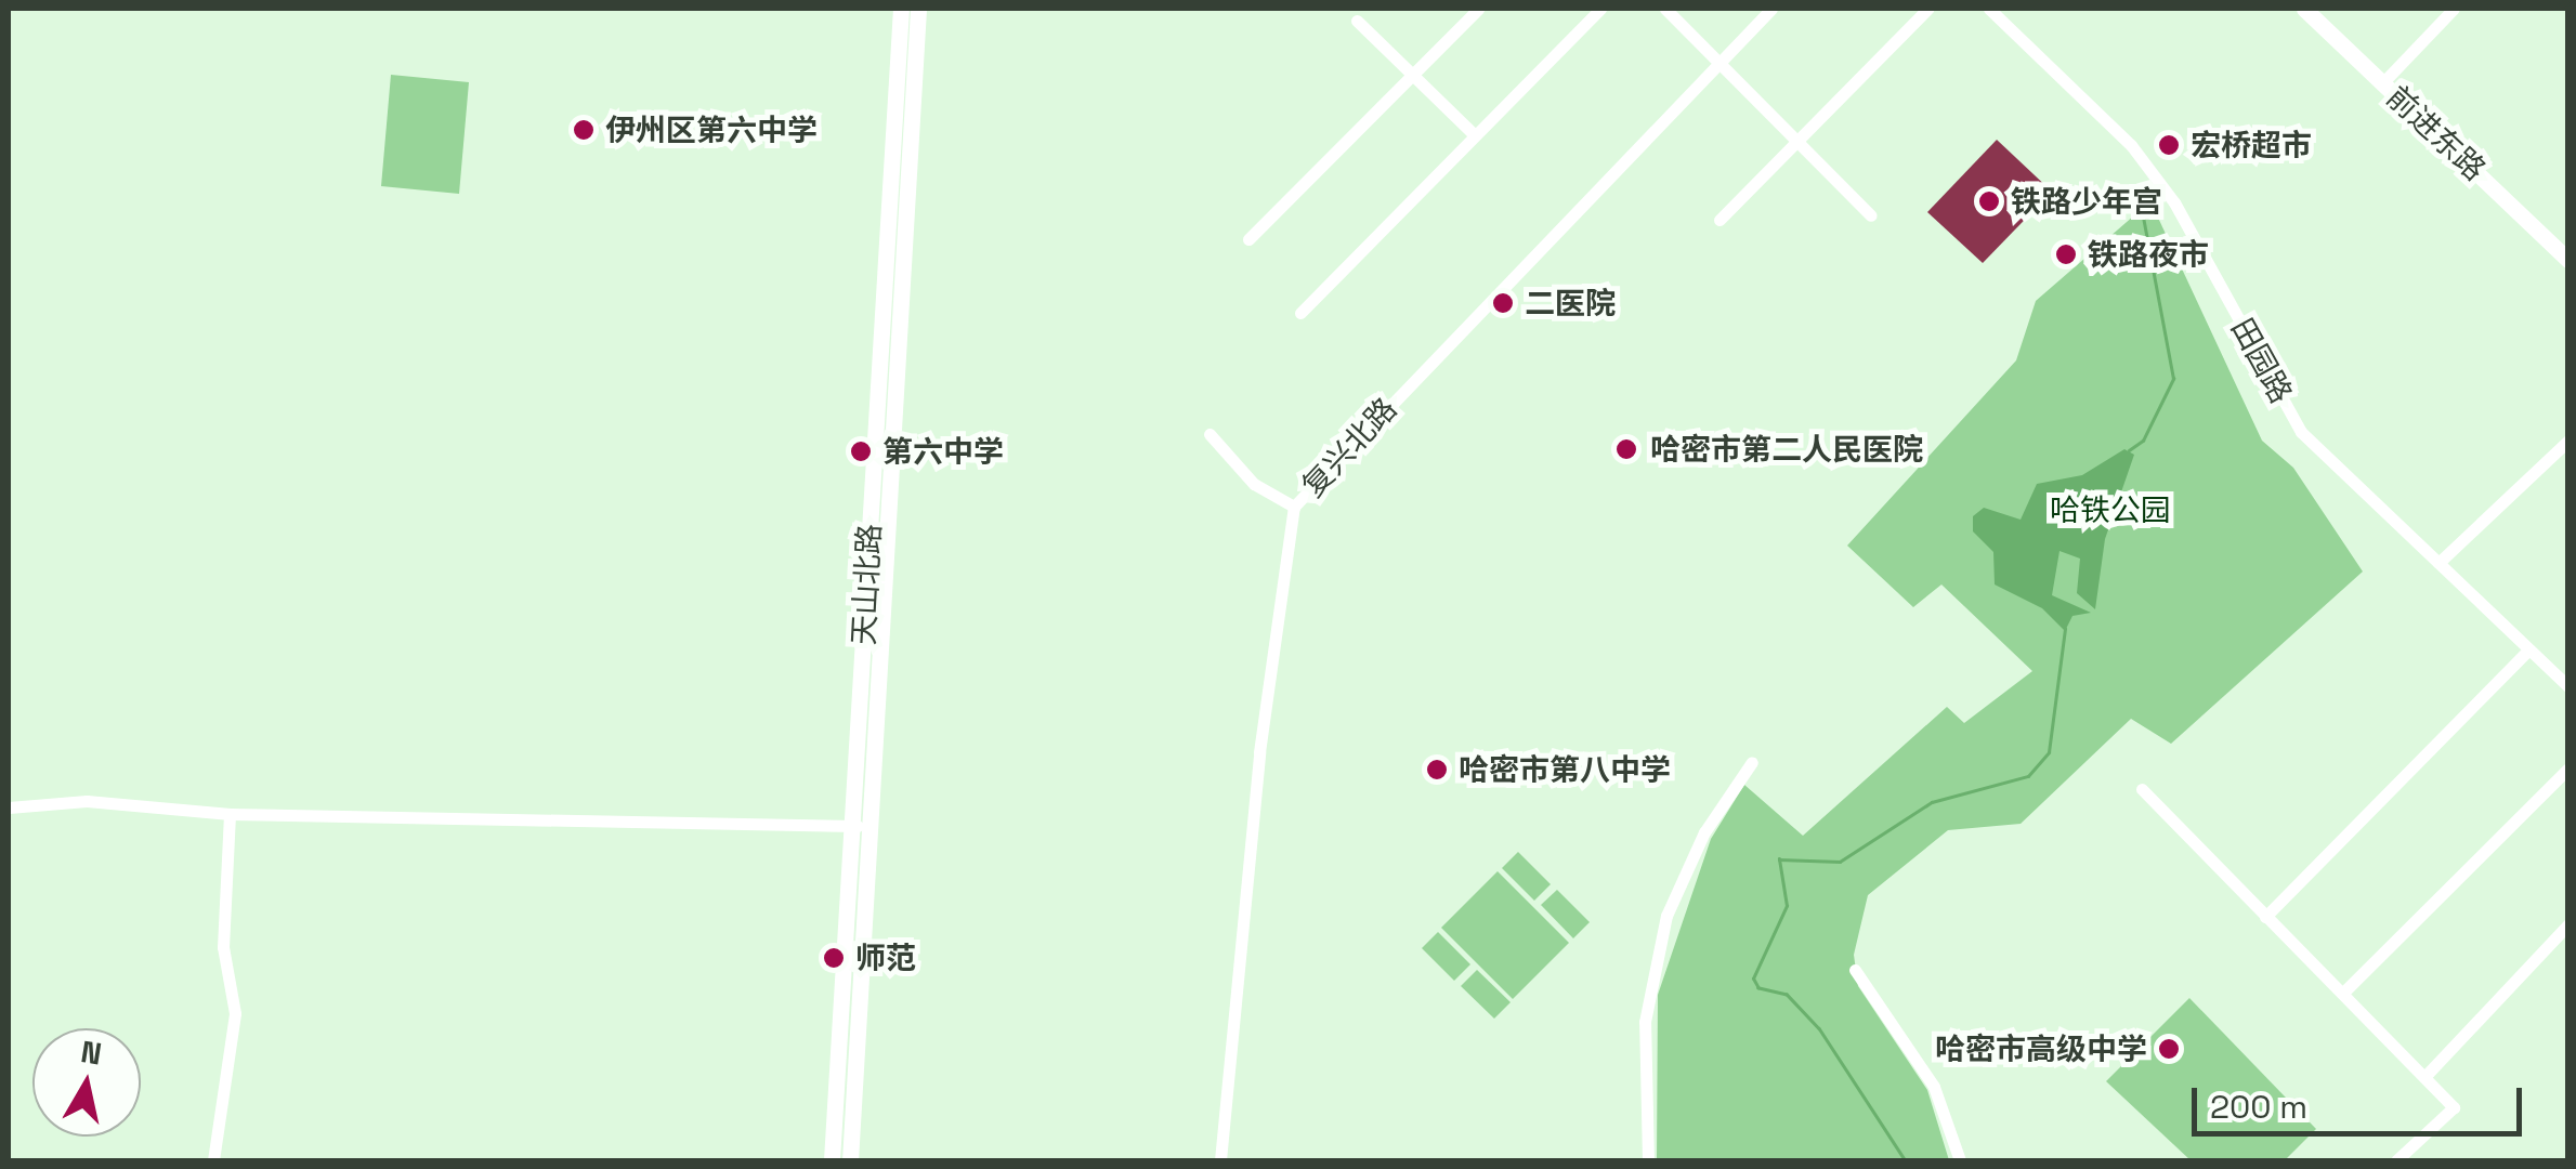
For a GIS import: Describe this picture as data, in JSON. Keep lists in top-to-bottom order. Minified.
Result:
{"streets":{"main road":["前进东路","天山北路"],"street":["田园路","复兴北路"]},"parks":["哈铁公园"],"places":["伊州区第六中学","宏桥超市","铁路少年宫","铁路夜市","二医院","哈密市第二人民医院","第六中学","哈密市第八中学","师范","哈密市高级中学"],"scale_bar":"200 m","north":"top"}
